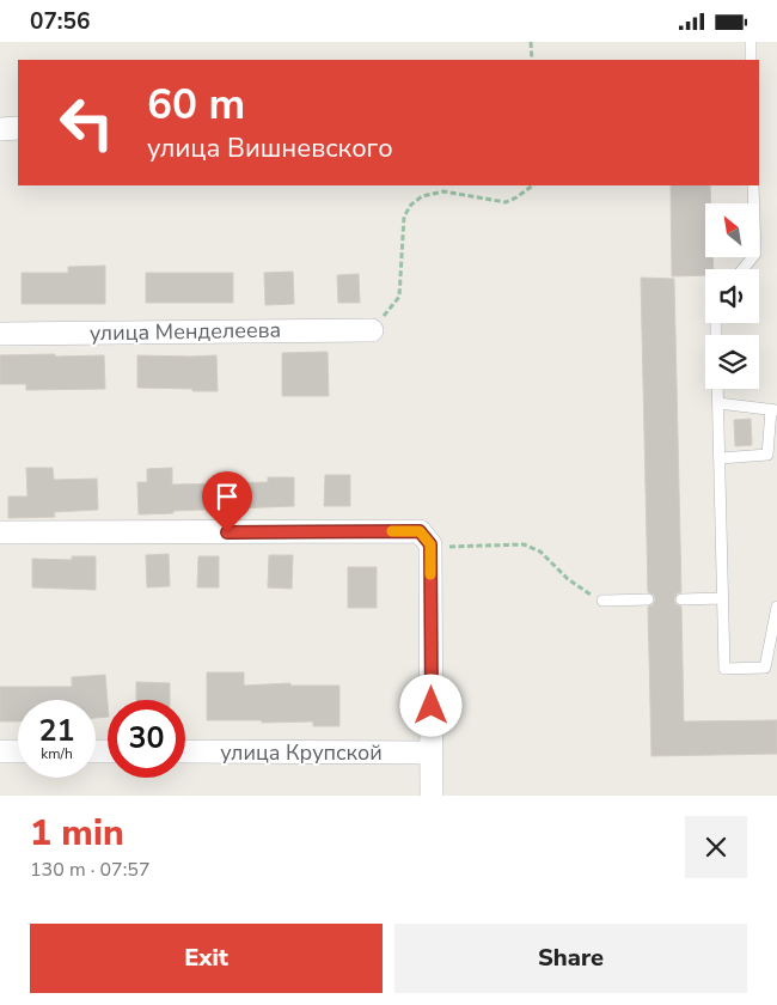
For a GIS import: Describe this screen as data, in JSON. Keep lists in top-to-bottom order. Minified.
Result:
{"streets":{"street":["улица Менделеева","улица Крупской"]},"north":"top left","page":{"status":"07:56","turn":["60 m","улица Вишневского"],"speed":"21 km/h","limit":"30","heading":["1 min","130 m · 07:57"],"buttons":["Exit","Share"]}}
